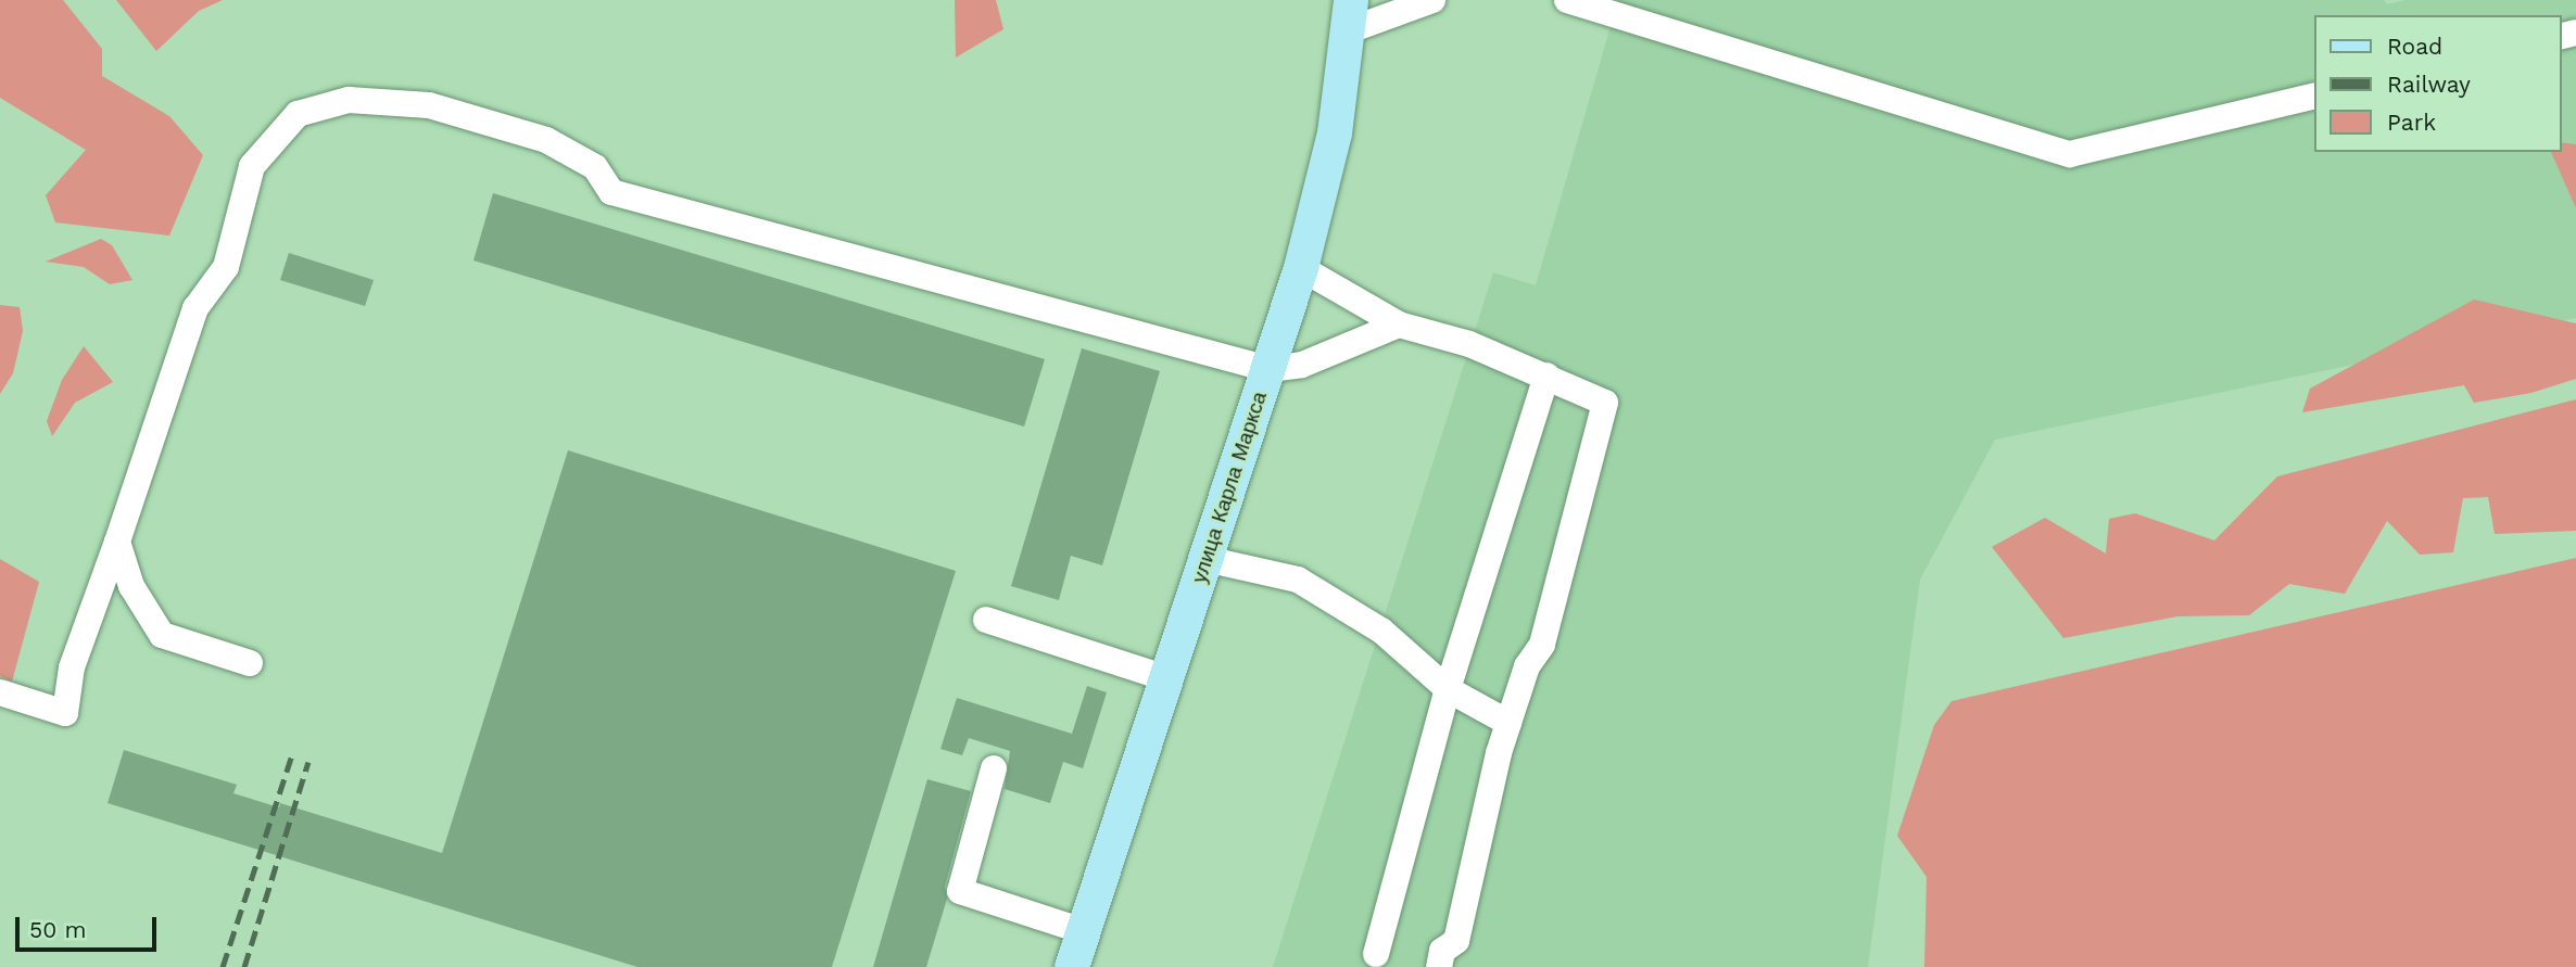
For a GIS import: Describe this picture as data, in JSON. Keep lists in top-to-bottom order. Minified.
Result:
{"streets":{"main road":["улица Карла Маркса"]},"legend":["Road","Railway","Park"],"scale_bar":"50 m"}
